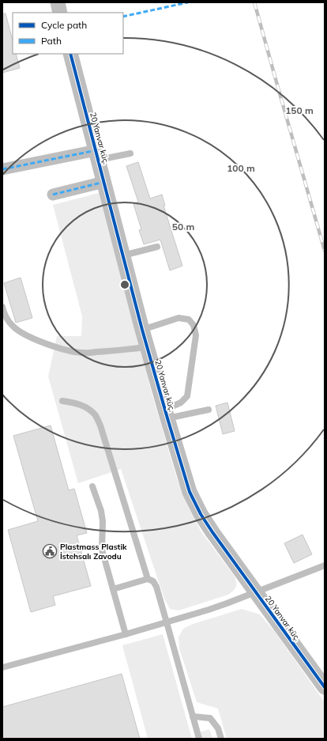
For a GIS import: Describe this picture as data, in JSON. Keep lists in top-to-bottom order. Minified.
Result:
{"streets":{"street":["20 Yanvar küç."]},"places":{"public building":["Plastmass Plastik İstehsalı Zavodu"]},"legend":["Cycle path","Path"],"rings":["150 m","100 m","50 m"]}
